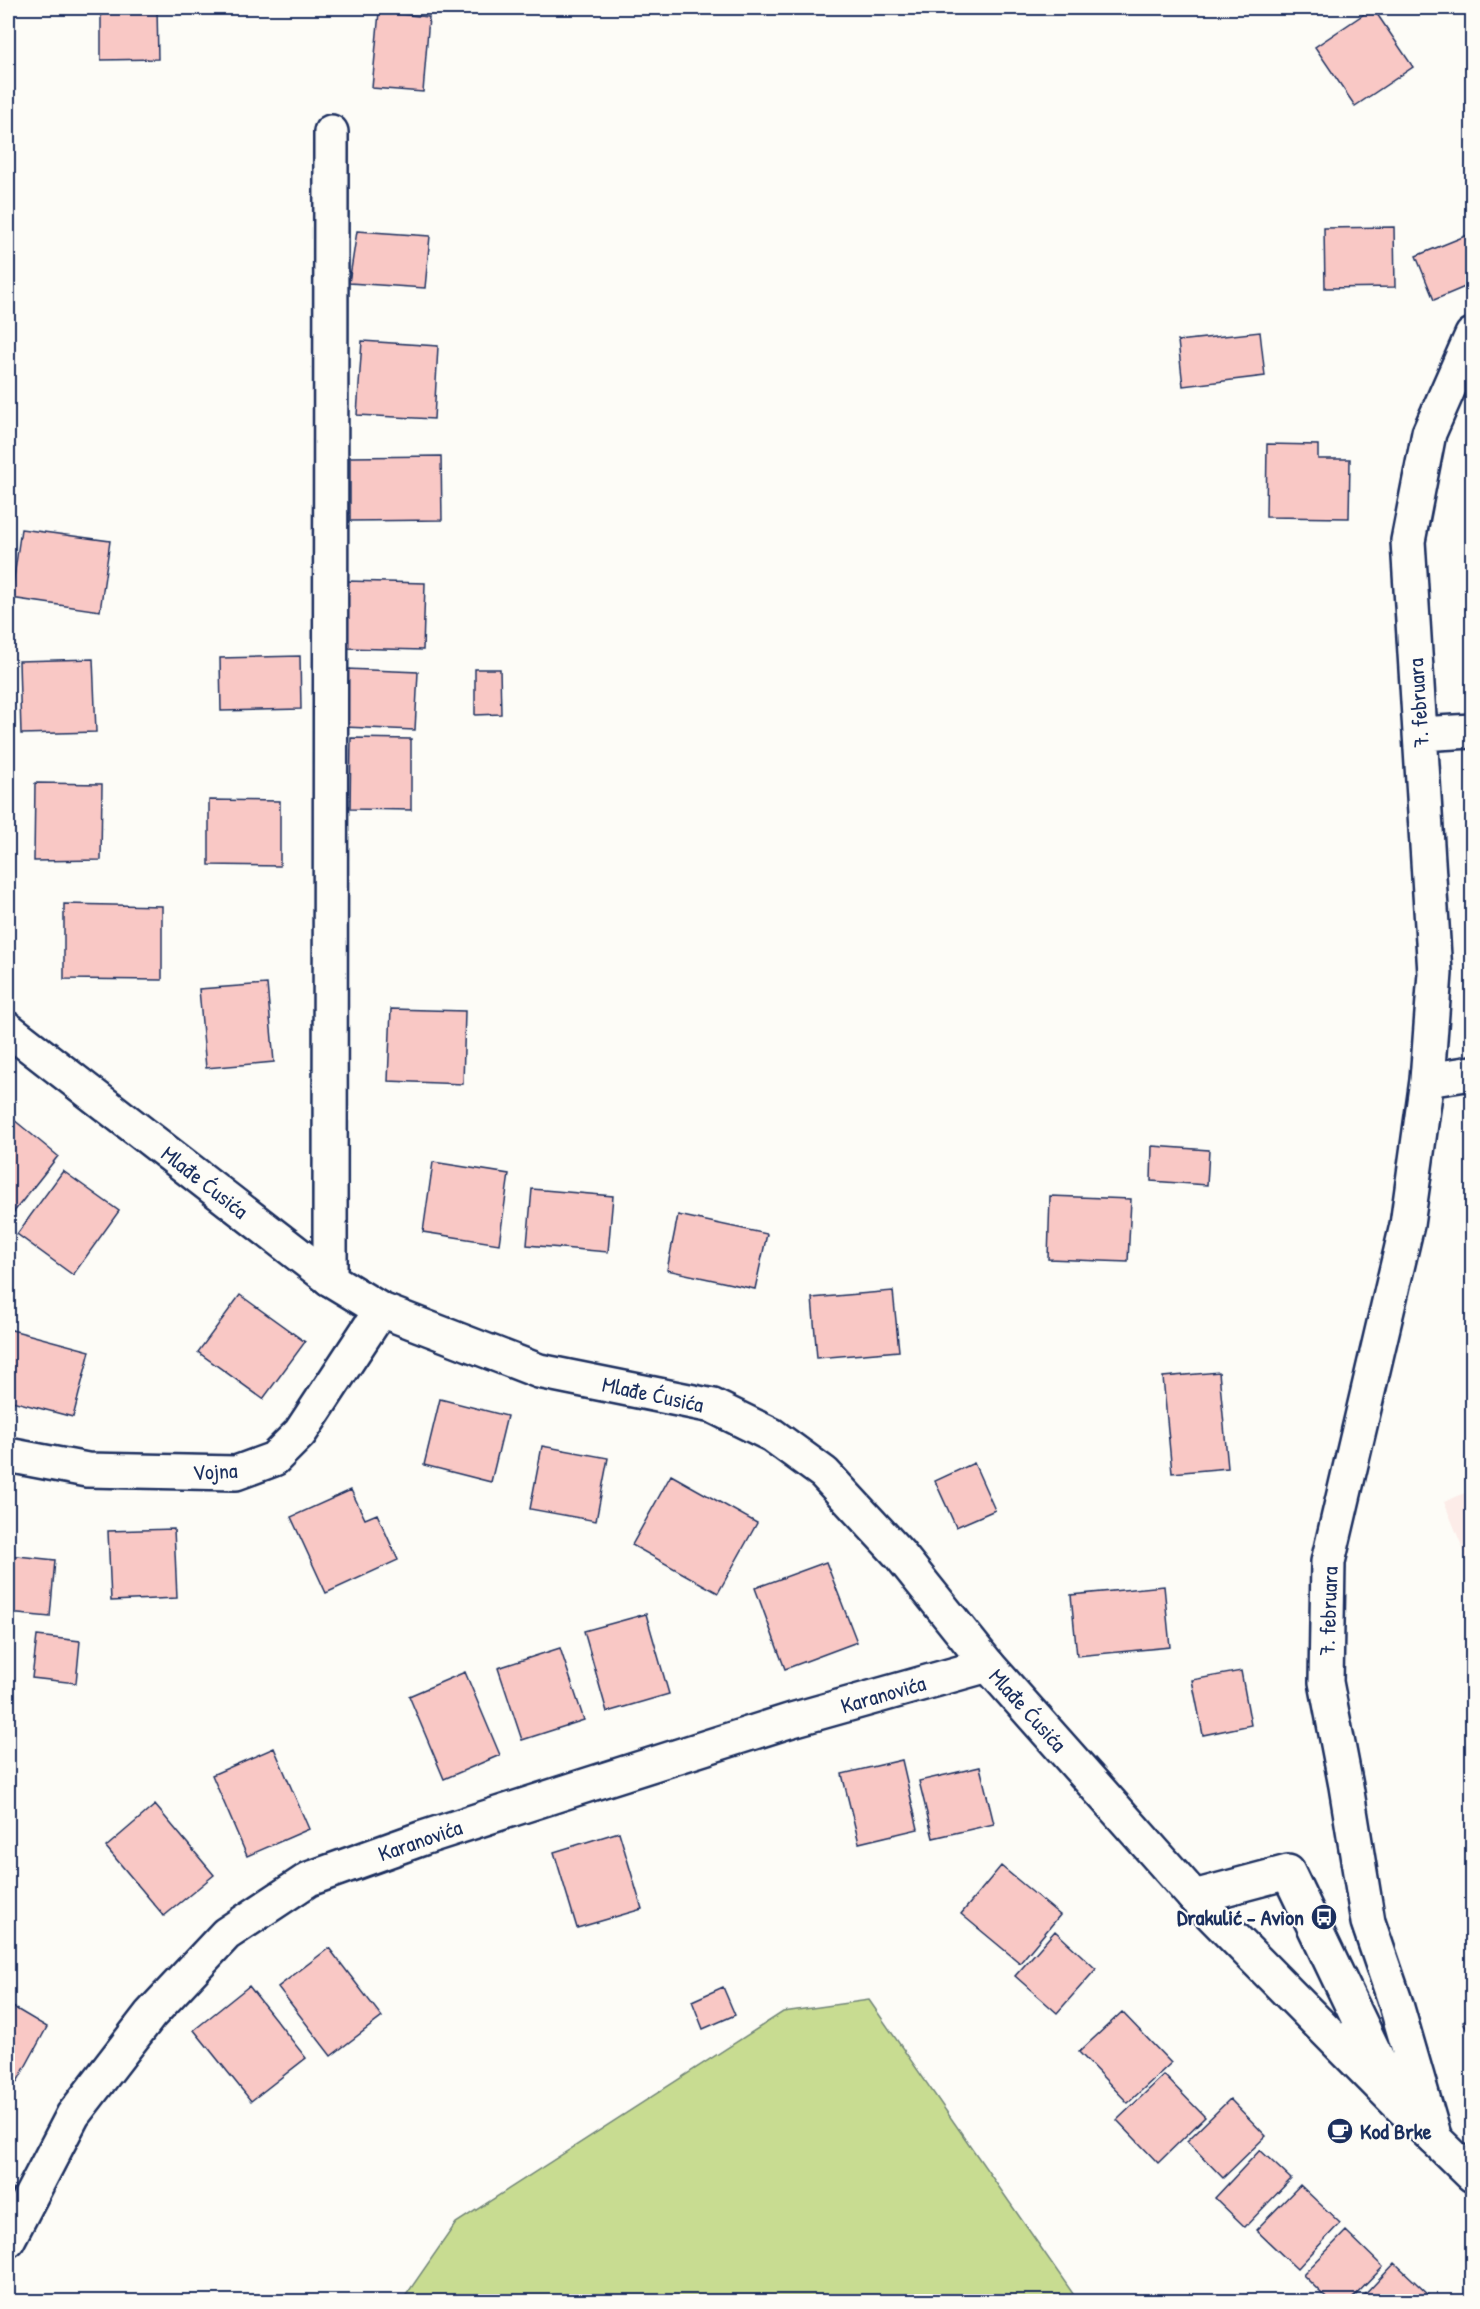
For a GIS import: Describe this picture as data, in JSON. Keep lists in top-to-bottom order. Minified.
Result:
{"streets":{"street":["7. februara","Mlađe Ćusića","Vojna","Karanovića"]},"crossings":[["7. februara","Mlađe Ćusića"],["Mlađe Ćusića","Vojna"],["Mlađe Ćusića","Karanovića"]],"places":{"bus stop":["Drakulić - Avion"],"cafe":["Kod Brke"]}}
